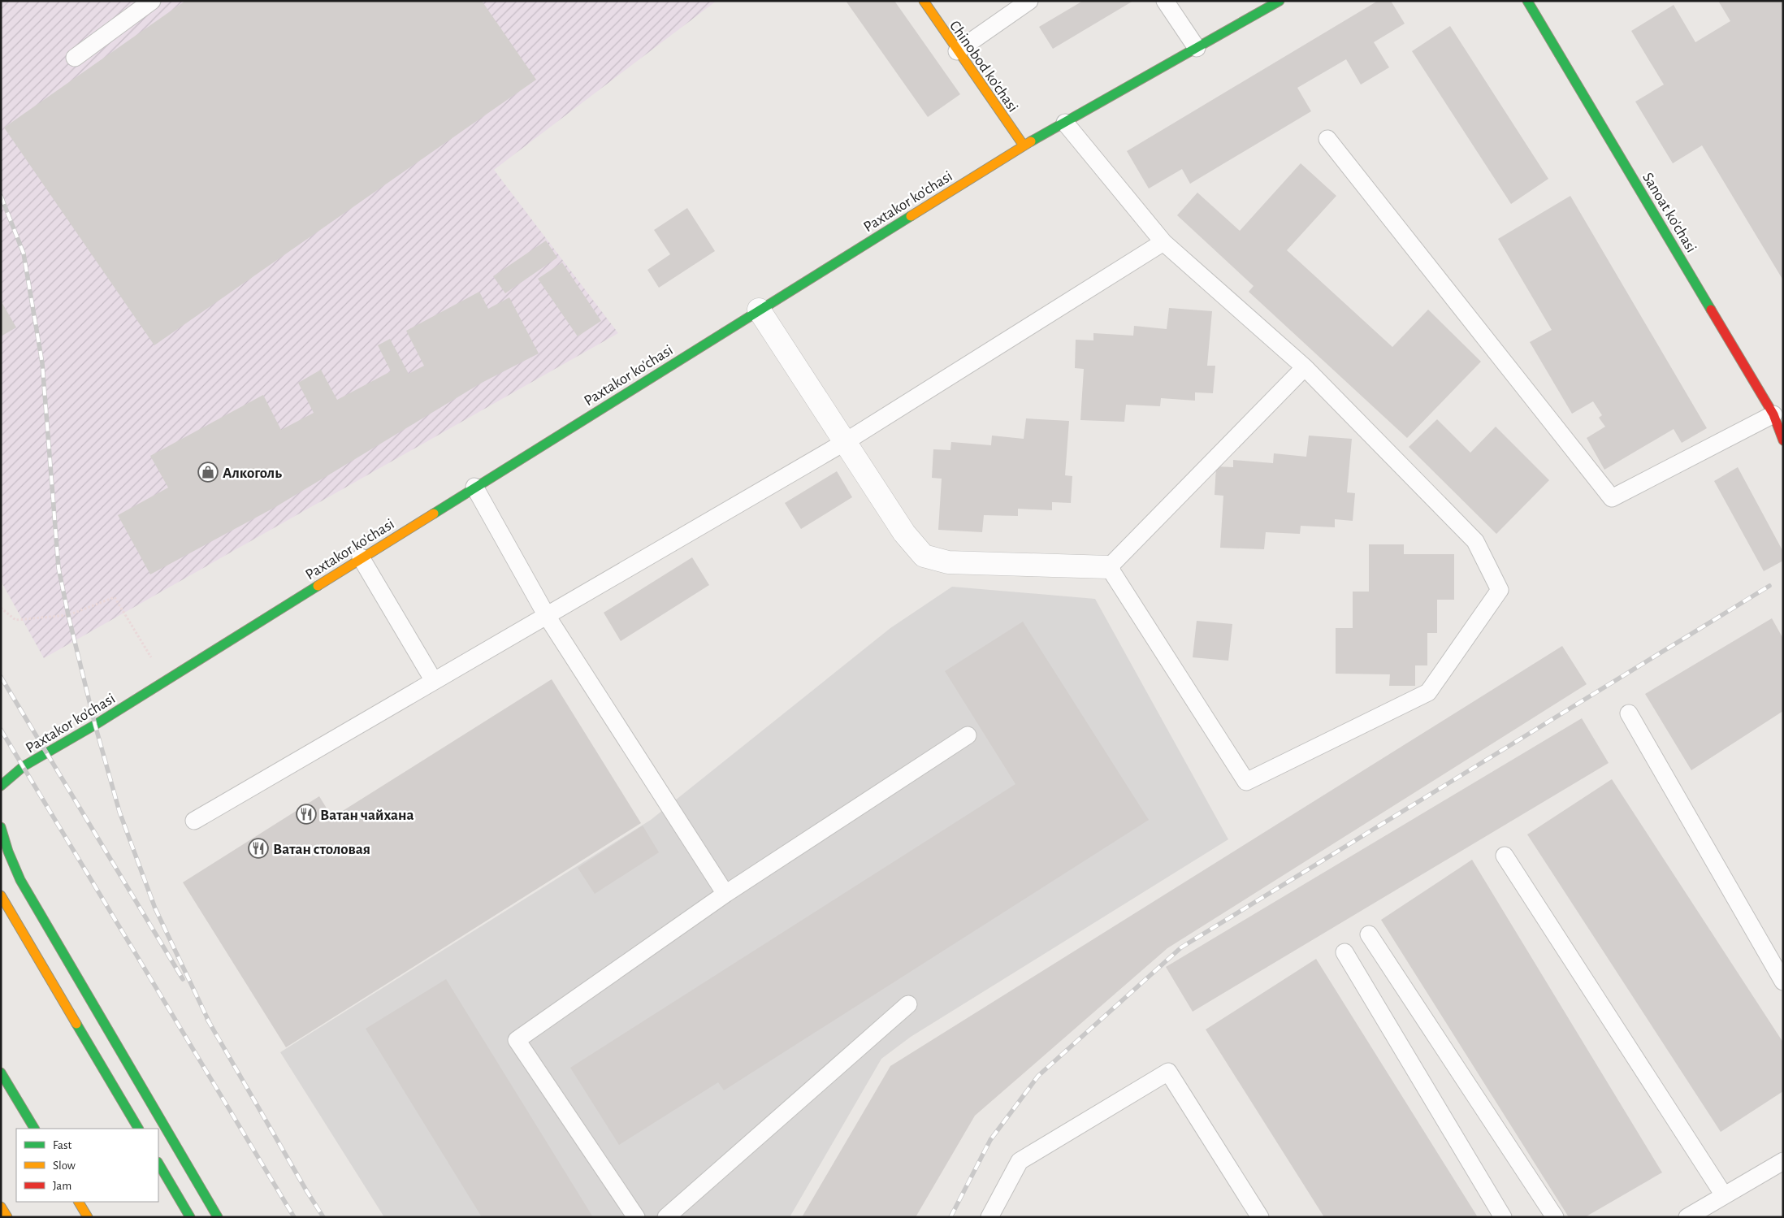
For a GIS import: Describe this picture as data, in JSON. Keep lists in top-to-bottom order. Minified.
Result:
{"streets":{"main road":["Chinobod ko'chasi","Paxtakor ko'chasi","Sanoat ko'chasi"]},"crossings":[["Chinobod ko'chasi","Paxtakor ko'chasi"]],"places":{"shop":["Алкоголь"],"restaurant":["Ватан чайхана","Ватан столовая"]},"legend":["Fast","Slow","Jam"]}
